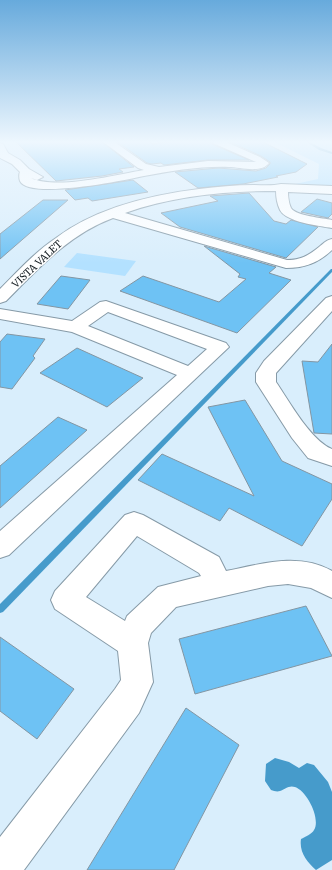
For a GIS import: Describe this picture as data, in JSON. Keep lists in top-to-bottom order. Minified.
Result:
{"streets":{"street":["VISTA VALET"]}}
